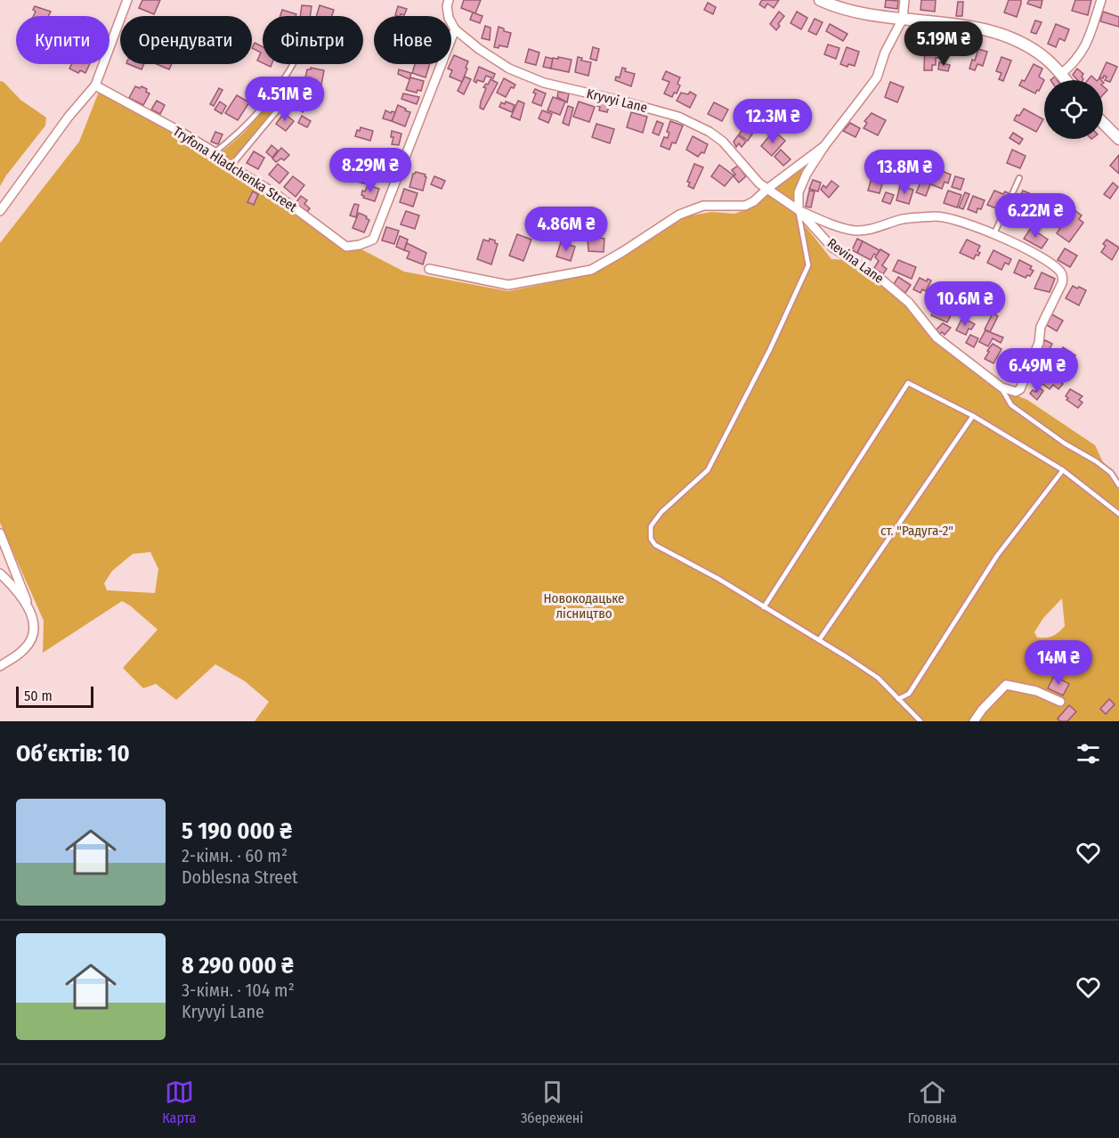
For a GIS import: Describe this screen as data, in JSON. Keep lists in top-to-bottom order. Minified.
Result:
{"streets":{"street":["Kryvyi Lane","Tryfona Hladchenka Street","Revina Lane"]},"crossings":[["Kryvyi Lane","Tryfona Hladchenka Street"],["Kryvyi Lane","Revina Lane"]],"parks":["ст. \"Радуга-2\"","Новокодацьке лісництво"],"scale_bar":"50 m","page":{"chip":["Купити","Орендувати","Фільтри","Нове"],"price":["5.19M ₴","4.51M ₴","12.3M ₴","8.29M ₴","13.8M ₴","6.22M ₴","4.86M ₴","10.6M ₴","6.49M ₴","14M ₴"],"scale":"50 m","heading":"Об’єктів: 10","list":[{"name":"5 190 000 ₴","note":"2-кімн. · 60 m² · Doblesna Street"},{"name":"8 290 000 ₴","note":"3-кімн. · 104 m² · Kryvyi Lane"}],"tabs":["Карта","Збережені","Головна"]}}
